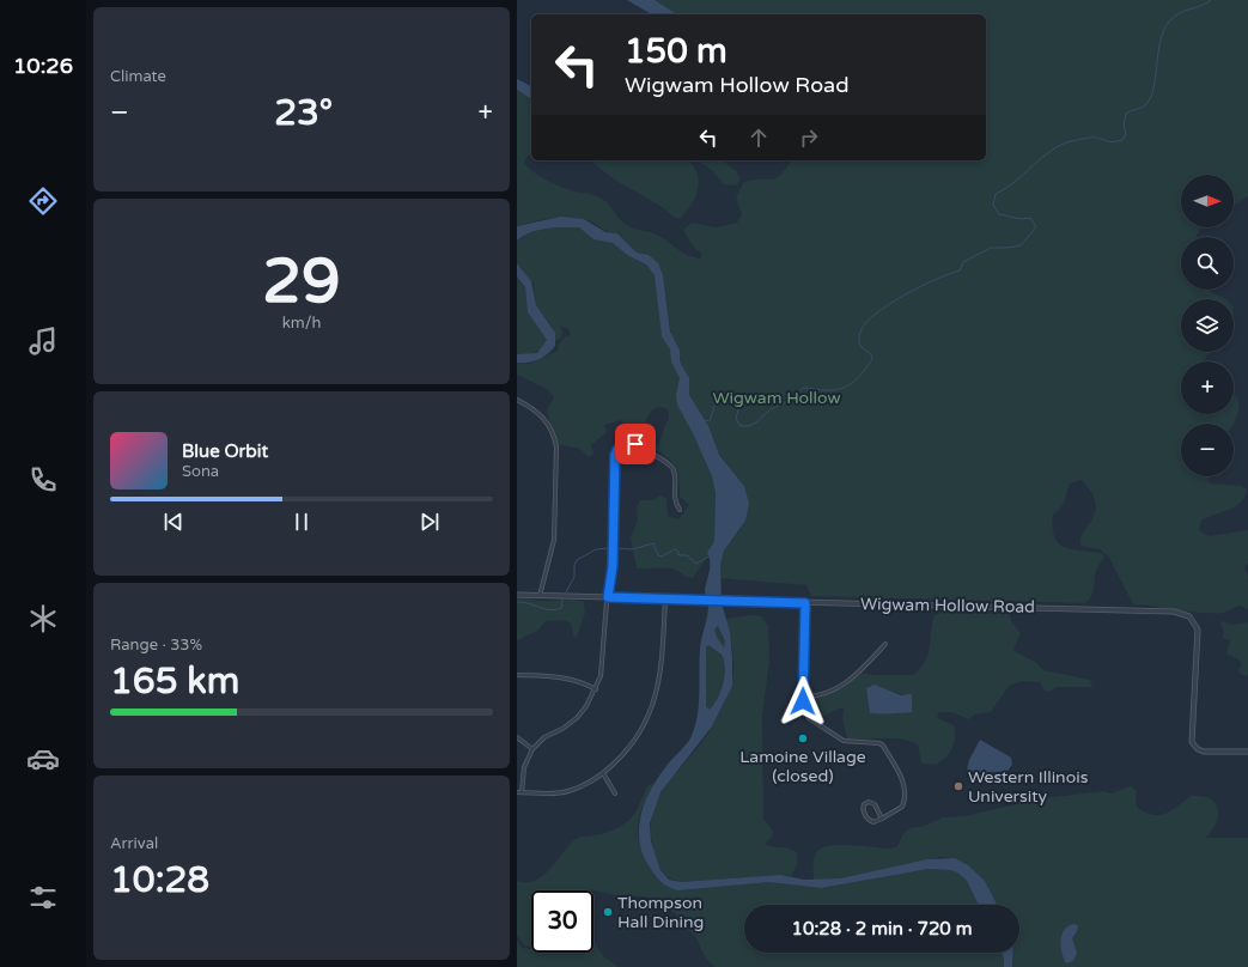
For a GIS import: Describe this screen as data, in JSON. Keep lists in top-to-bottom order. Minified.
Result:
{"streets":{"street":["Wigwam Hollow Road"]},"parks":["Wigwam Hollow"],"places":["Lamoine Village (closed)","Western Illinois University","Thompson Hall Dining"],"north":"right","page":{"tabs":"10:26","tile":["Climate",["29","km/h"],["Range · 33%","165 km"],["Arrival","10:28"]],"turn":["150 m","Wigwam Hollow Road"],"heat":["−","23°","+"],"map_buttons":["+","−"],"song":["Blue Orbit","Sona"],"limit":"30","trip":"10:28 · 2 min · 720 m"}}
